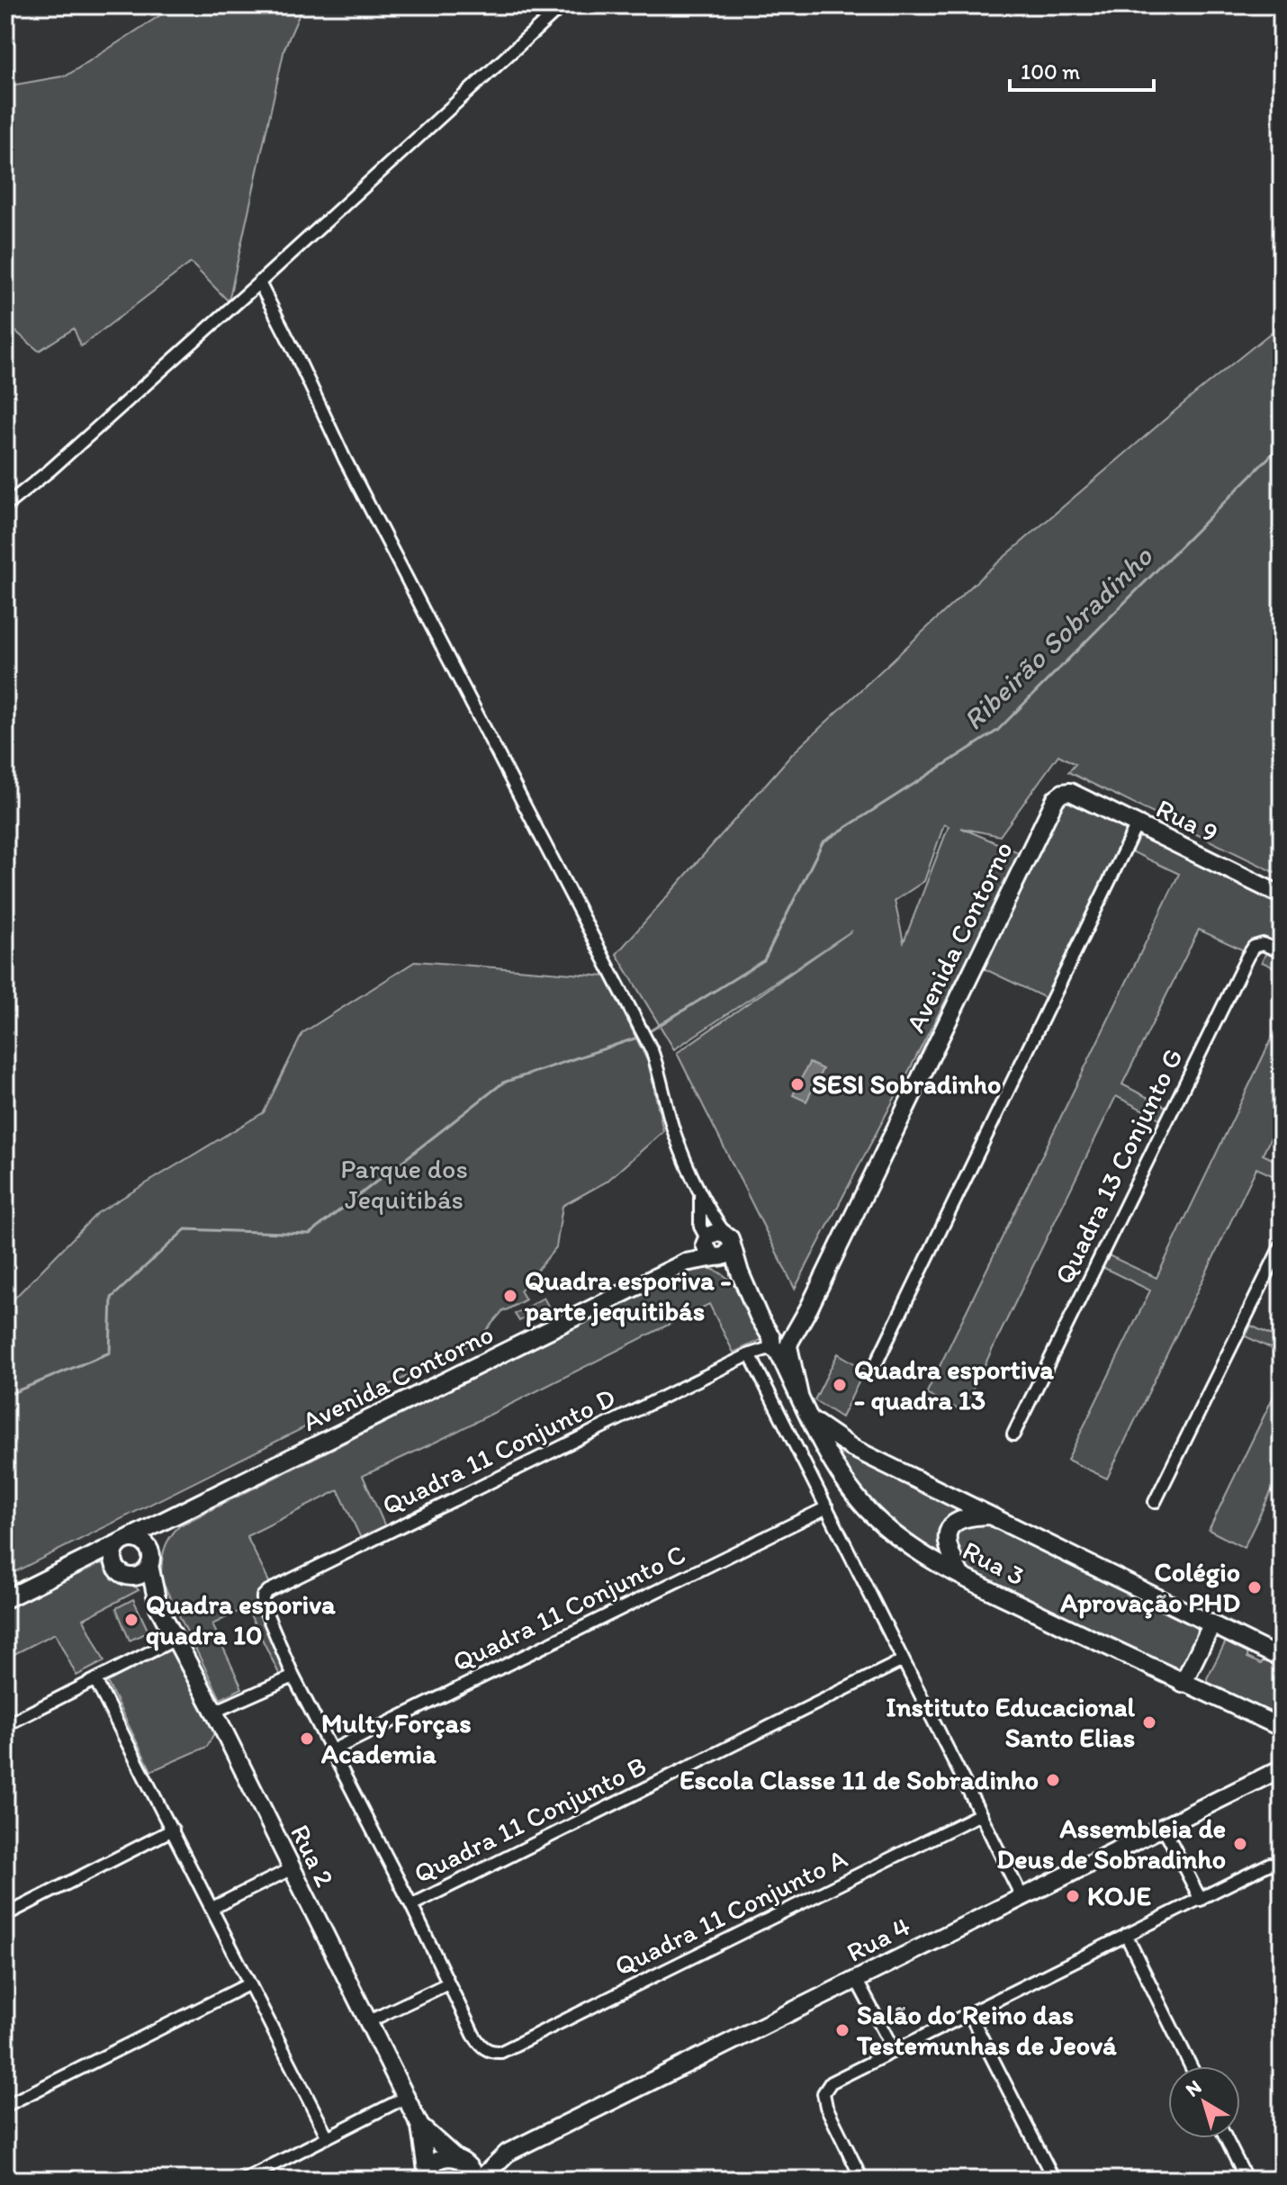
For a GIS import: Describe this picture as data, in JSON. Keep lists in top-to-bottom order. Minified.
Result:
{"streets":{"street":["Rua 9","Avenida Contorno","Quadra 13 Conjunto G","Quadra 11 Conjunto D","Rua 3","Quadra 11 Conjunto C","Quadra 11 Conjunto B","Rua 2","Quadra 11 Conjunto A","Rua 4"]},"crossings":[["Rua 9","Avenida Contorno"],["Avenida Contorno","Quadra 11 Conjunto D"],["Avenida Contorno","Rua 3"],["Avenida Contorno","Rua 2"],["Quadra 11 Conjunto D","Rua 3"]],"water":["Ribeirão Sobradinho"],"parks":["Parque dos Jequitibás"],"places":["SESI Sobradinho","Quadra esporiva - parte jequitibás","Quadra esportiva - quadra 13","Colégio Aprovação PHD","Quadra esporiva quadra 10","Instituto Educacional Santo Elias","Multy Forças Academia","Escola Classe 11 de Sobradinho","Assembleia de Deus de Sobradinho","KOJE","Salão do Reino das Testemunhas de Jeová"],"scale_bar":"100 m","north":"top left"}
